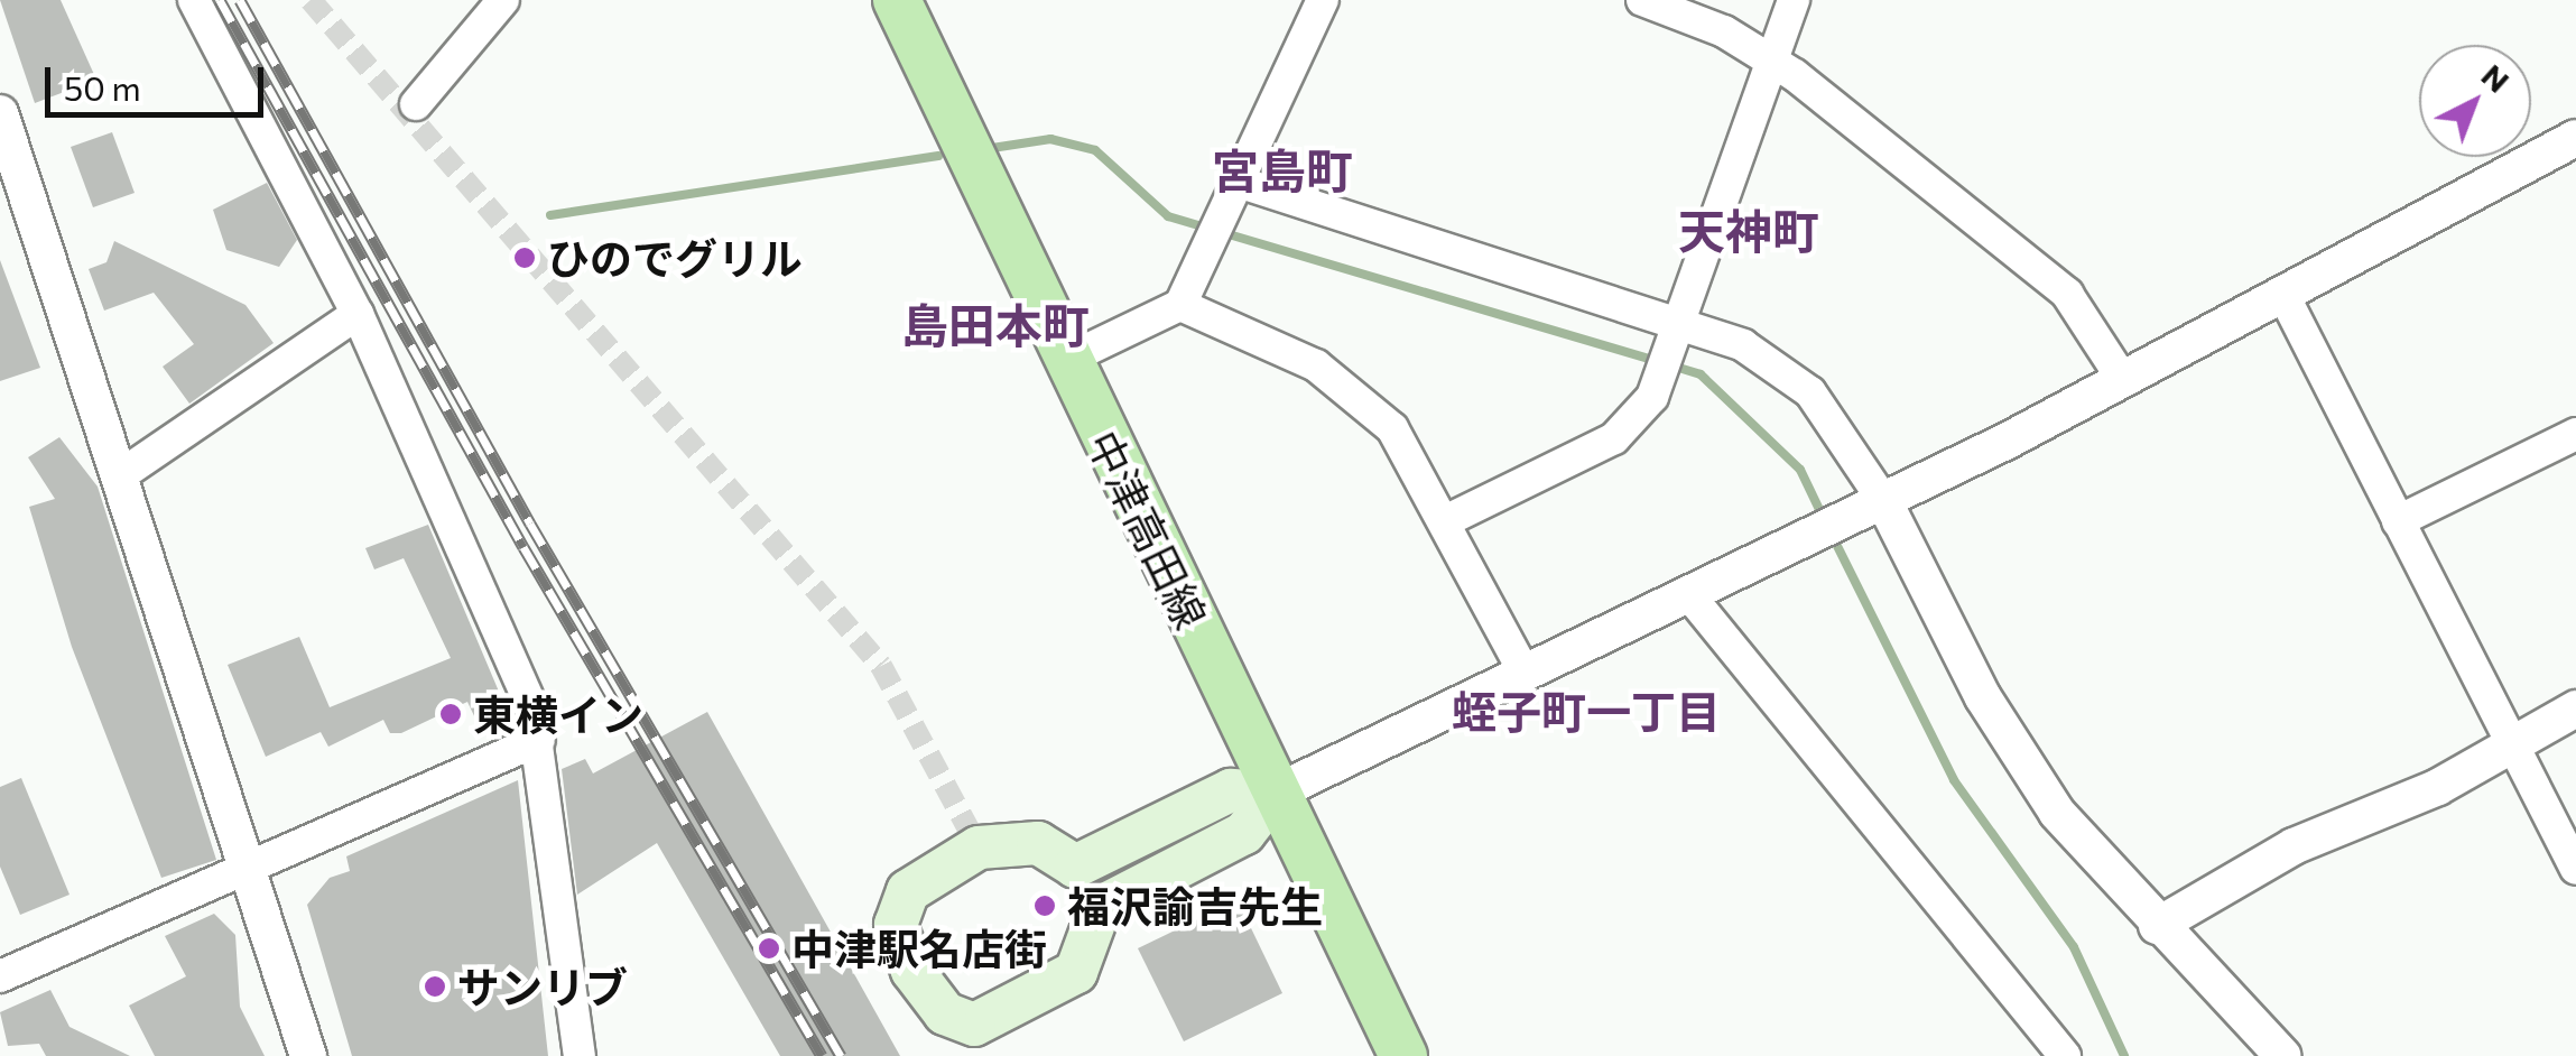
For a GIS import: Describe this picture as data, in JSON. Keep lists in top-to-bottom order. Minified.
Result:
{"streets":{"main road":["中津高田線"]},"districts":["宮島町","天神町","島田本町","蛭子町一丁目"],"places":["ひのでグリル","東横イン","福沢諭吉先生","中津駅名店街","サンリブ"],"scale_bar":"50 m","north":"top right"}
